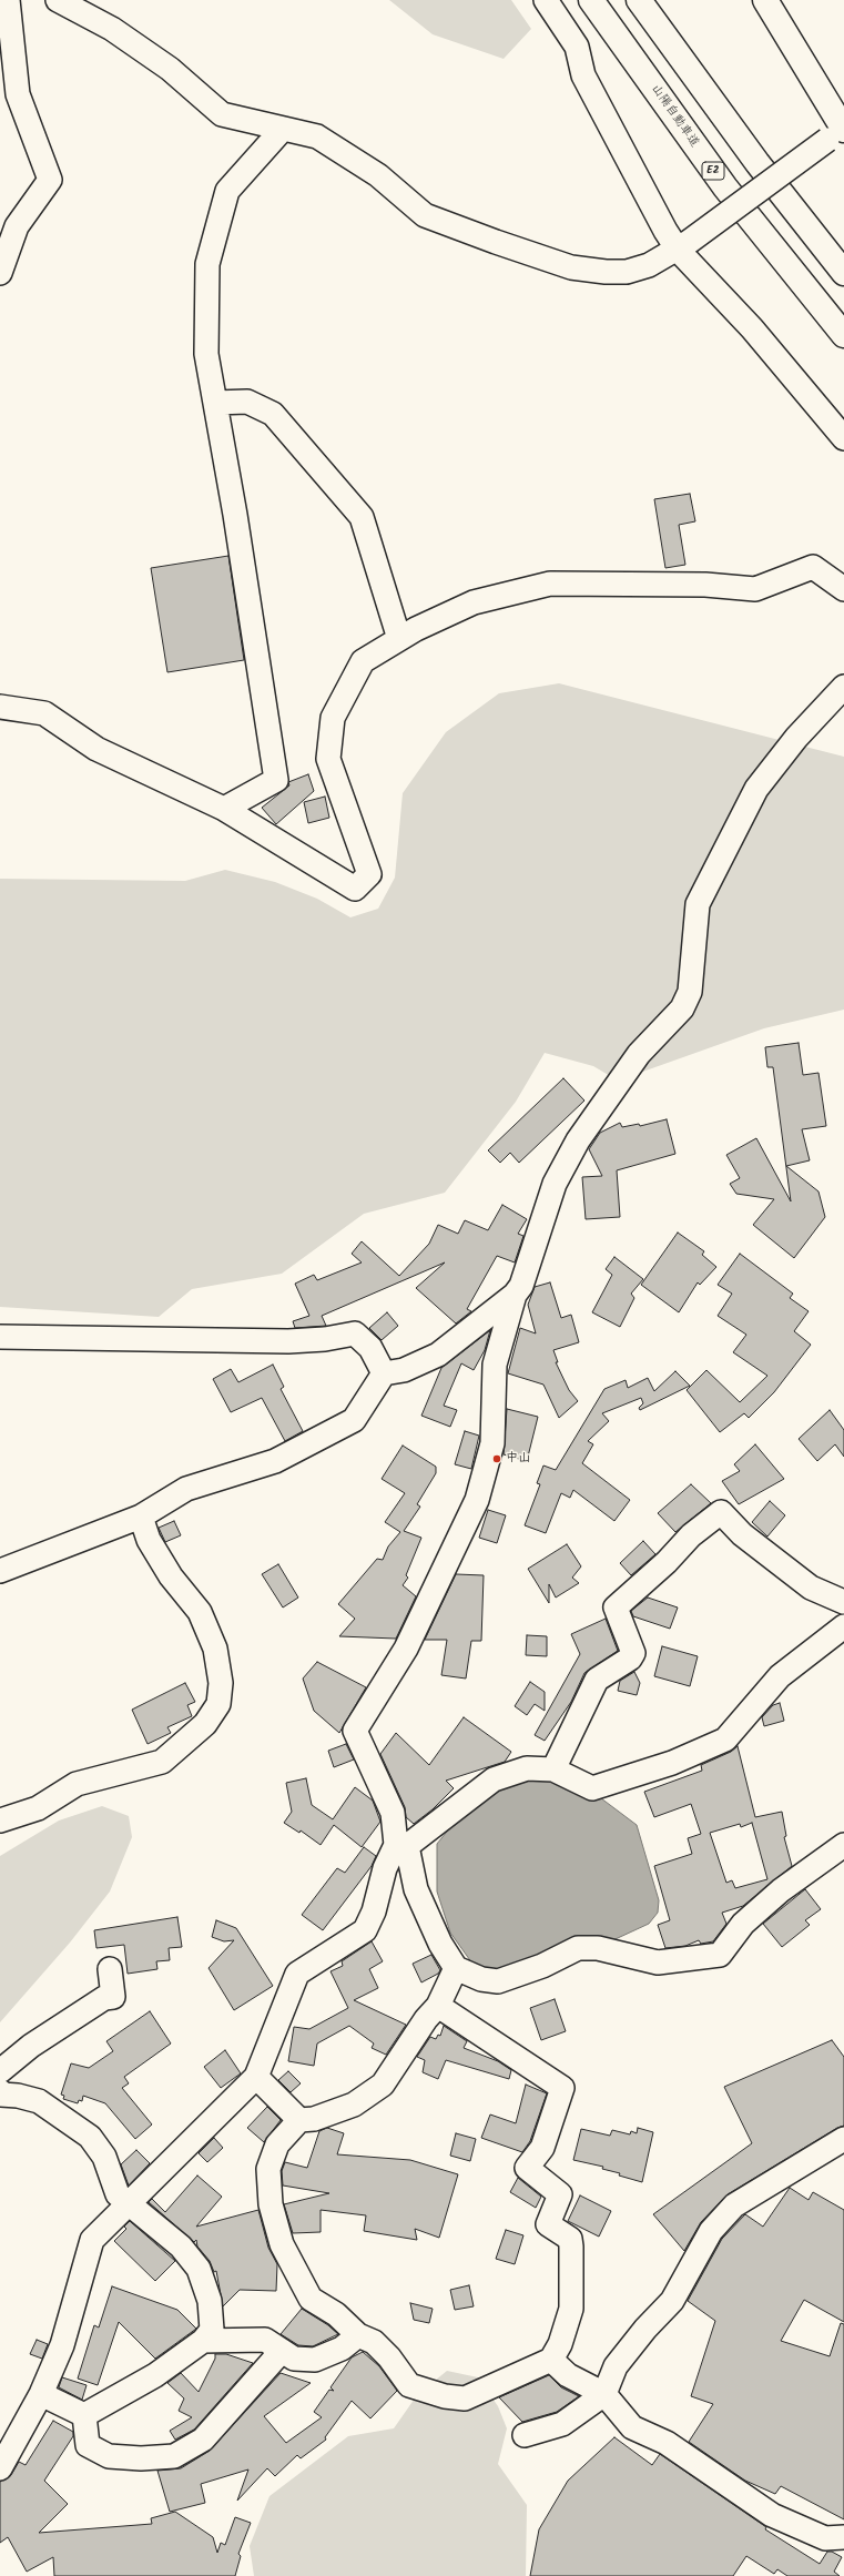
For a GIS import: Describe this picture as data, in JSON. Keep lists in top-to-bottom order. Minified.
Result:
{"streets":{"main road":["山陽自動車道","E2"]},"places":["中山"]}
